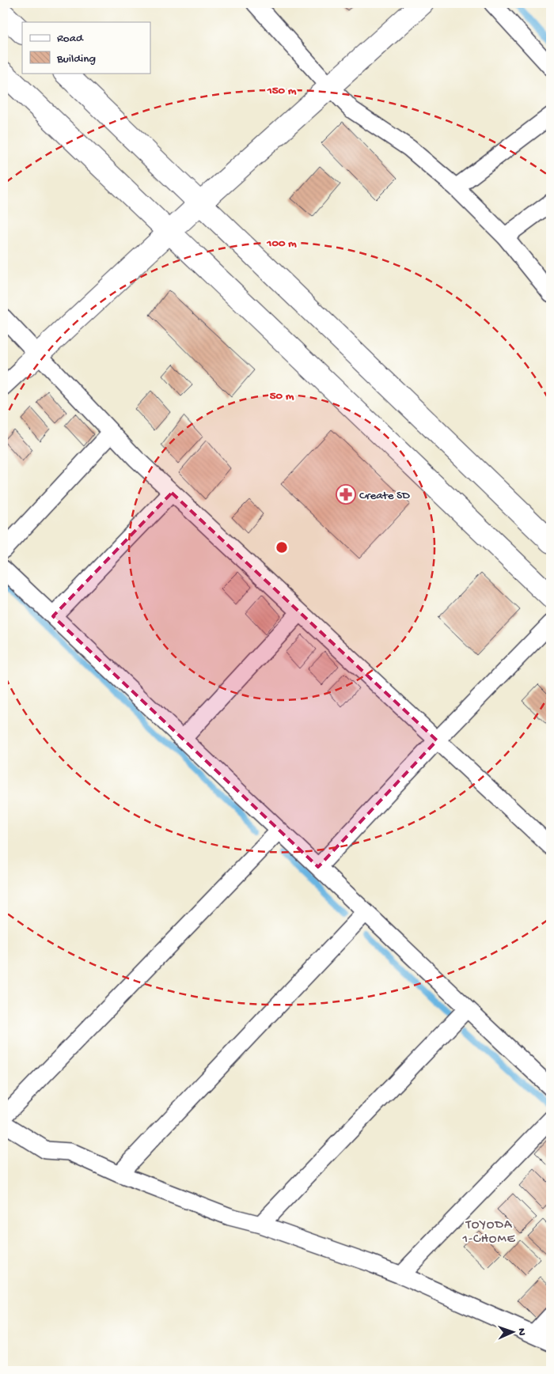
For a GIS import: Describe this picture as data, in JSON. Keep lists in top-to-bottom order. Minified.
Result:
{"districts":["TOYODA 1-CHOME"],"places":{"pharmacy":["Create SD"]},"legend":["Road","Building"],"north":"right","rings":["150 m","100 m","50 m"]}
